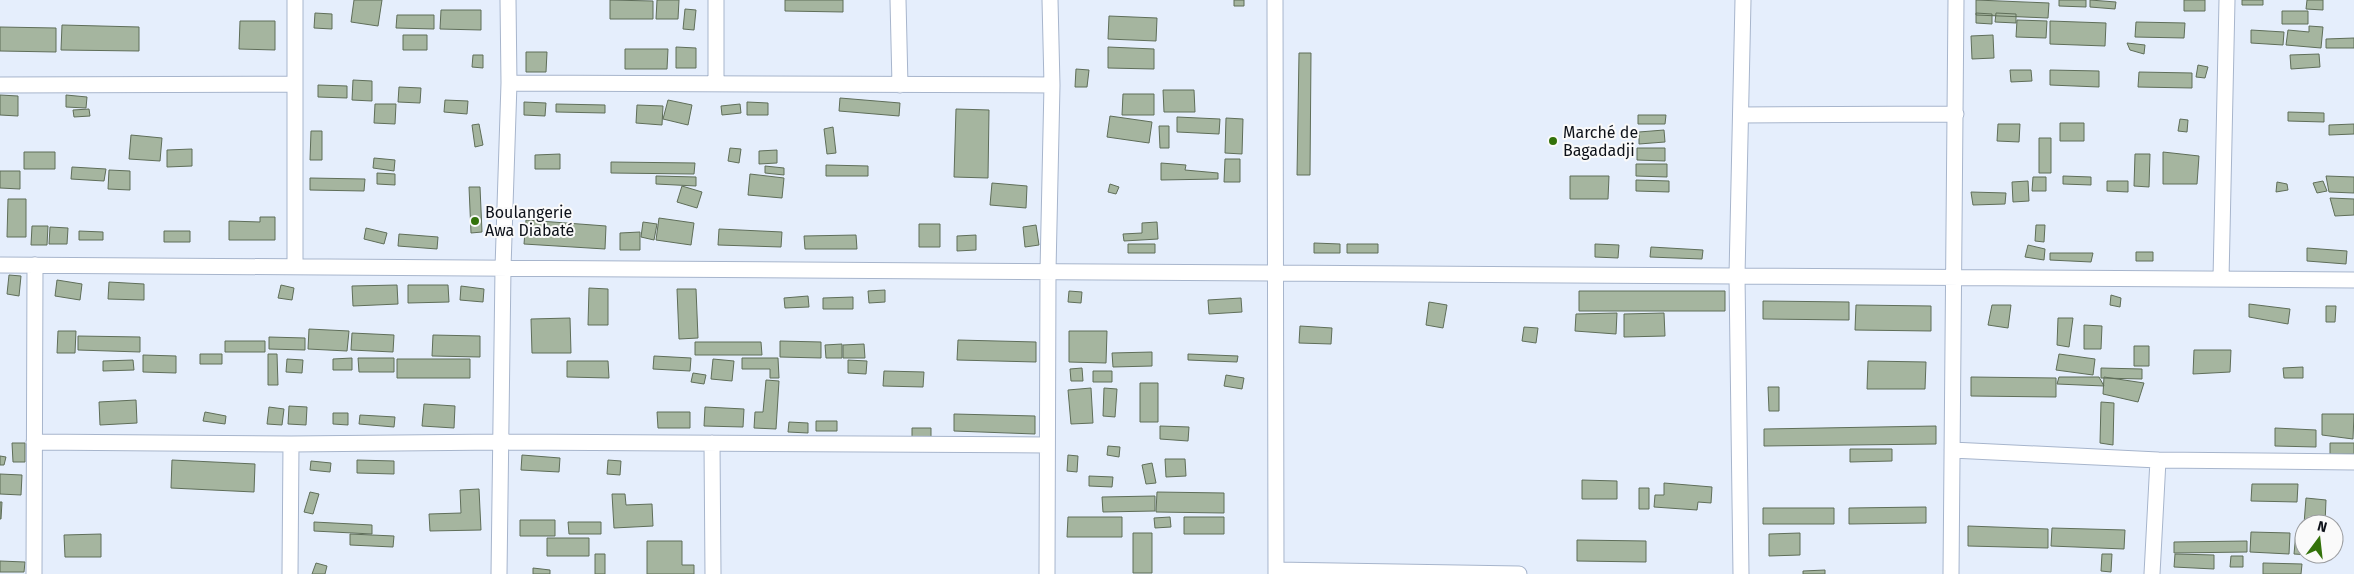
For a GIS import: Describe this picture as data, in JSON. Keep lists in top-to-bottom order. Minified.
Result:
{"places":["Marché de Bagadadji","Boulangerie Awa Diabaté"],"north":"top"}
